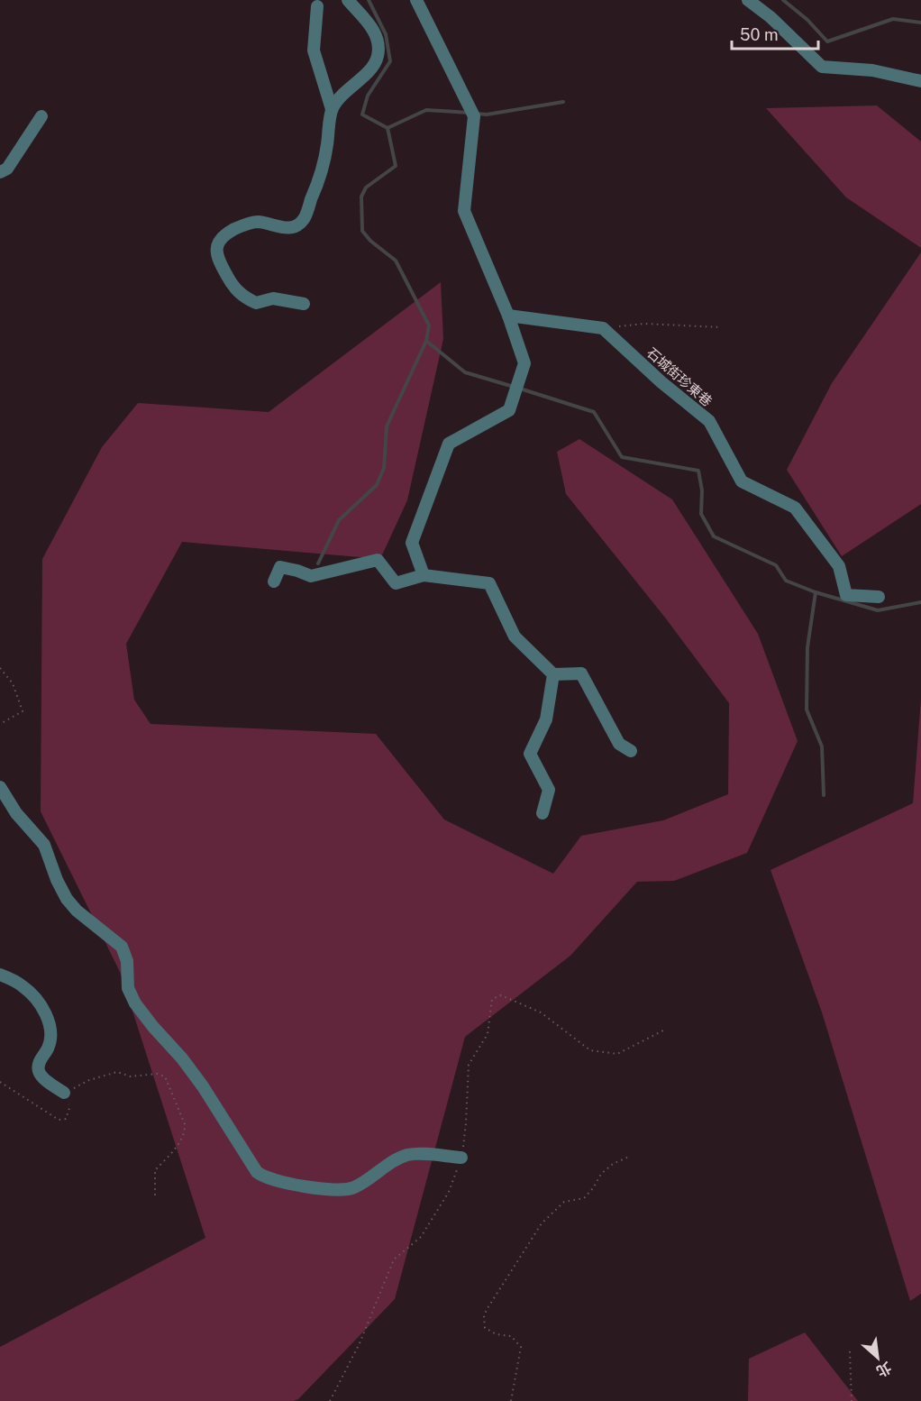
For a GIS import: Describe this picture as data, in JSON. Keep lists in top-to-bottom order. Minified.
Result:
{"streets":{"street":["石城街珍東巷"]},"scale_bar":"50 m","north":"bottom right"}
